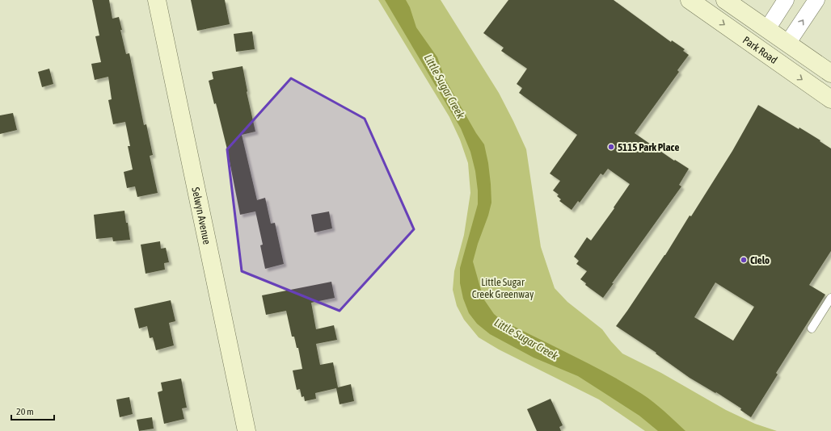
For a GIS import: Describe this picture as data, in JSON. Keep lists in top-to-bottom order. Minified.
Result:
{"streets":{"street":["Park Road","Selwyn Avenue"]},"water":["Little Sugar Creek"],"parks":["Little Sugar Creek Greenway"],"places":["5115 Park Place","Cielo"],"scale_bar":"20 m"}
